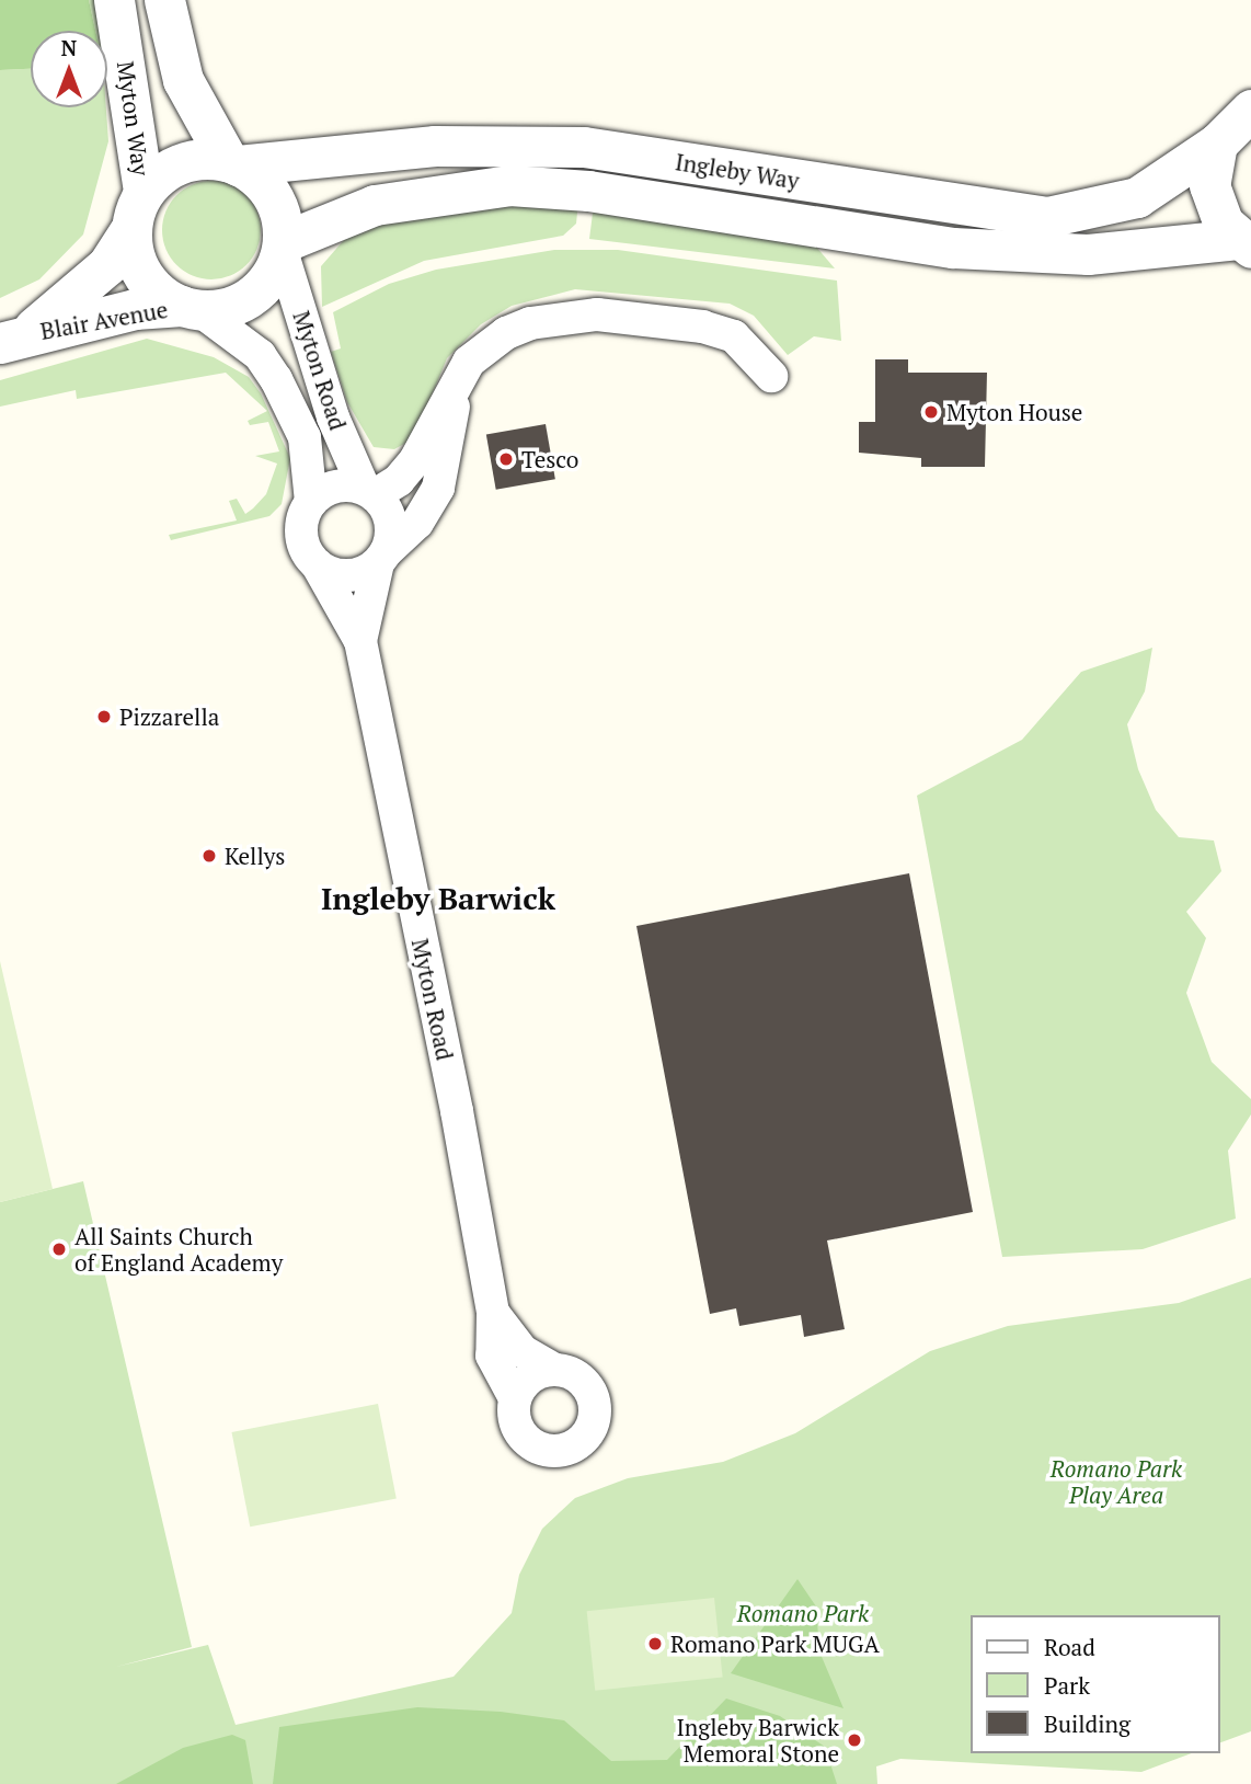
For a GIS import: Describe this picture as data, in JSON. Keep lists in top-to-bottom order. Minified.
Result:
{"streets":{"street":["Myton Way","Ingleby Way","Blair Avenue","Myton Road"]},"crossings":[["Myton Way","Ingleby Way"],["Myton Way","Blair Avenue"],["Myton Way","Myton Road"],["Ingleby Way","Blair Avenue"],["Ingleby Way","Myton Road"],["Blair Avenue","Myton Road"]],"districts":["Ingleby Barwick"],"parks":["Romano Park Play Area","Romano Park"],"places":["Myton House","Tesco","Pizzarella","Kellys","All Saints Church of England Academy","Romano Park MUGA","Ingleby Barwick Memoral Stone"],"legend":["Road","Park","Building"],"north":"top"}
